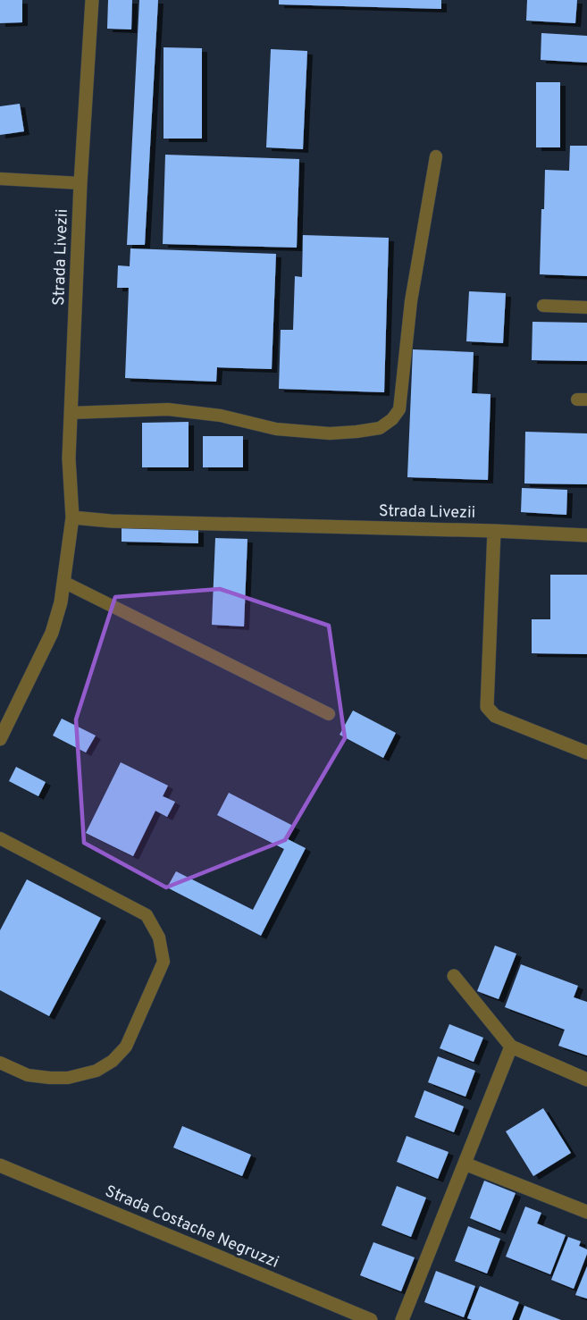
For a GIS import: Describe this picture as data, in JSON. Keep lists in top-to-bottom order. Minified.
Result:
{"streets":{"street":["Strada Livezii","Strada Costache Negruzzi"]}}
